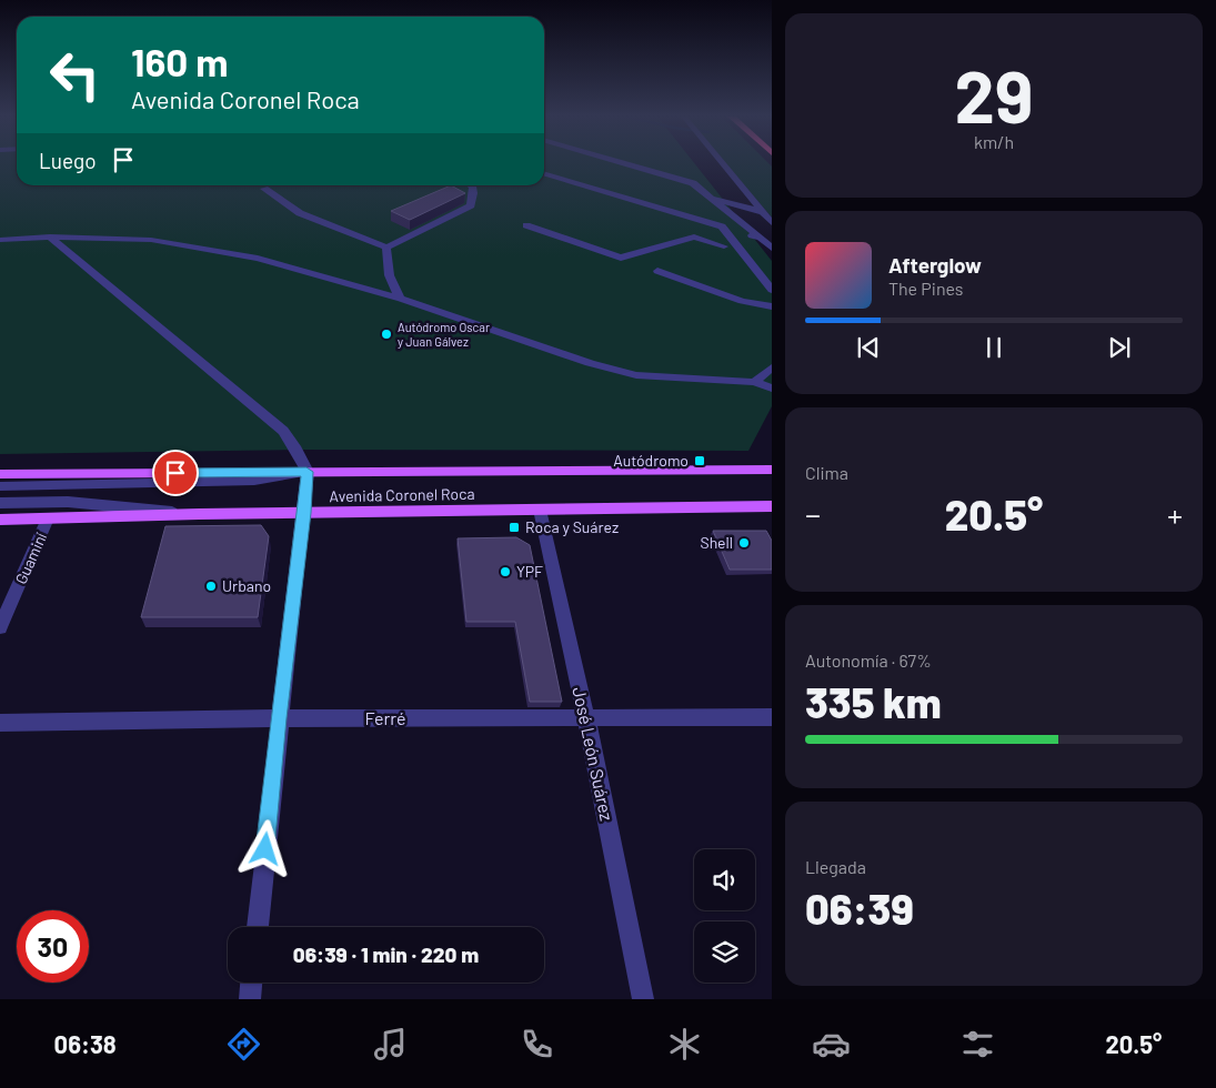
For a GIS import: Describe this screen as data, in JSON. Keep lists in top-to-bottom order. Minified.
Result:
{"streets":{"main road":["Avenida Coronel Roca"],"street":["Guaminí","Ferré","José León Suárez"]},"crossings":[["Avenida Coronel Roca","Guaminí"],["Avenida Coronel Roca","José León Suárez"],["Ferré","José León Suárez"]],"places":{"other":["Autódromo Oscar y Juan Gálvez","Shell","YPF","Urbano"],"transit":["Autódromo","Roca y Suárez"]},"page":{"tile":[["29","km/h"],"Clima",["Autonomía · 67%","335 km"],["Llegada","06:39"]],"turn":["160 m","Avenida Coronel Roca"],"then":"Luego","song":["Afterglow","The Pines"],"heat":["−","20.5°","+"],"limit":"30","trip":"06:39 · 1 min · 220 m","tabs":["06:38","20.5°"]}}
